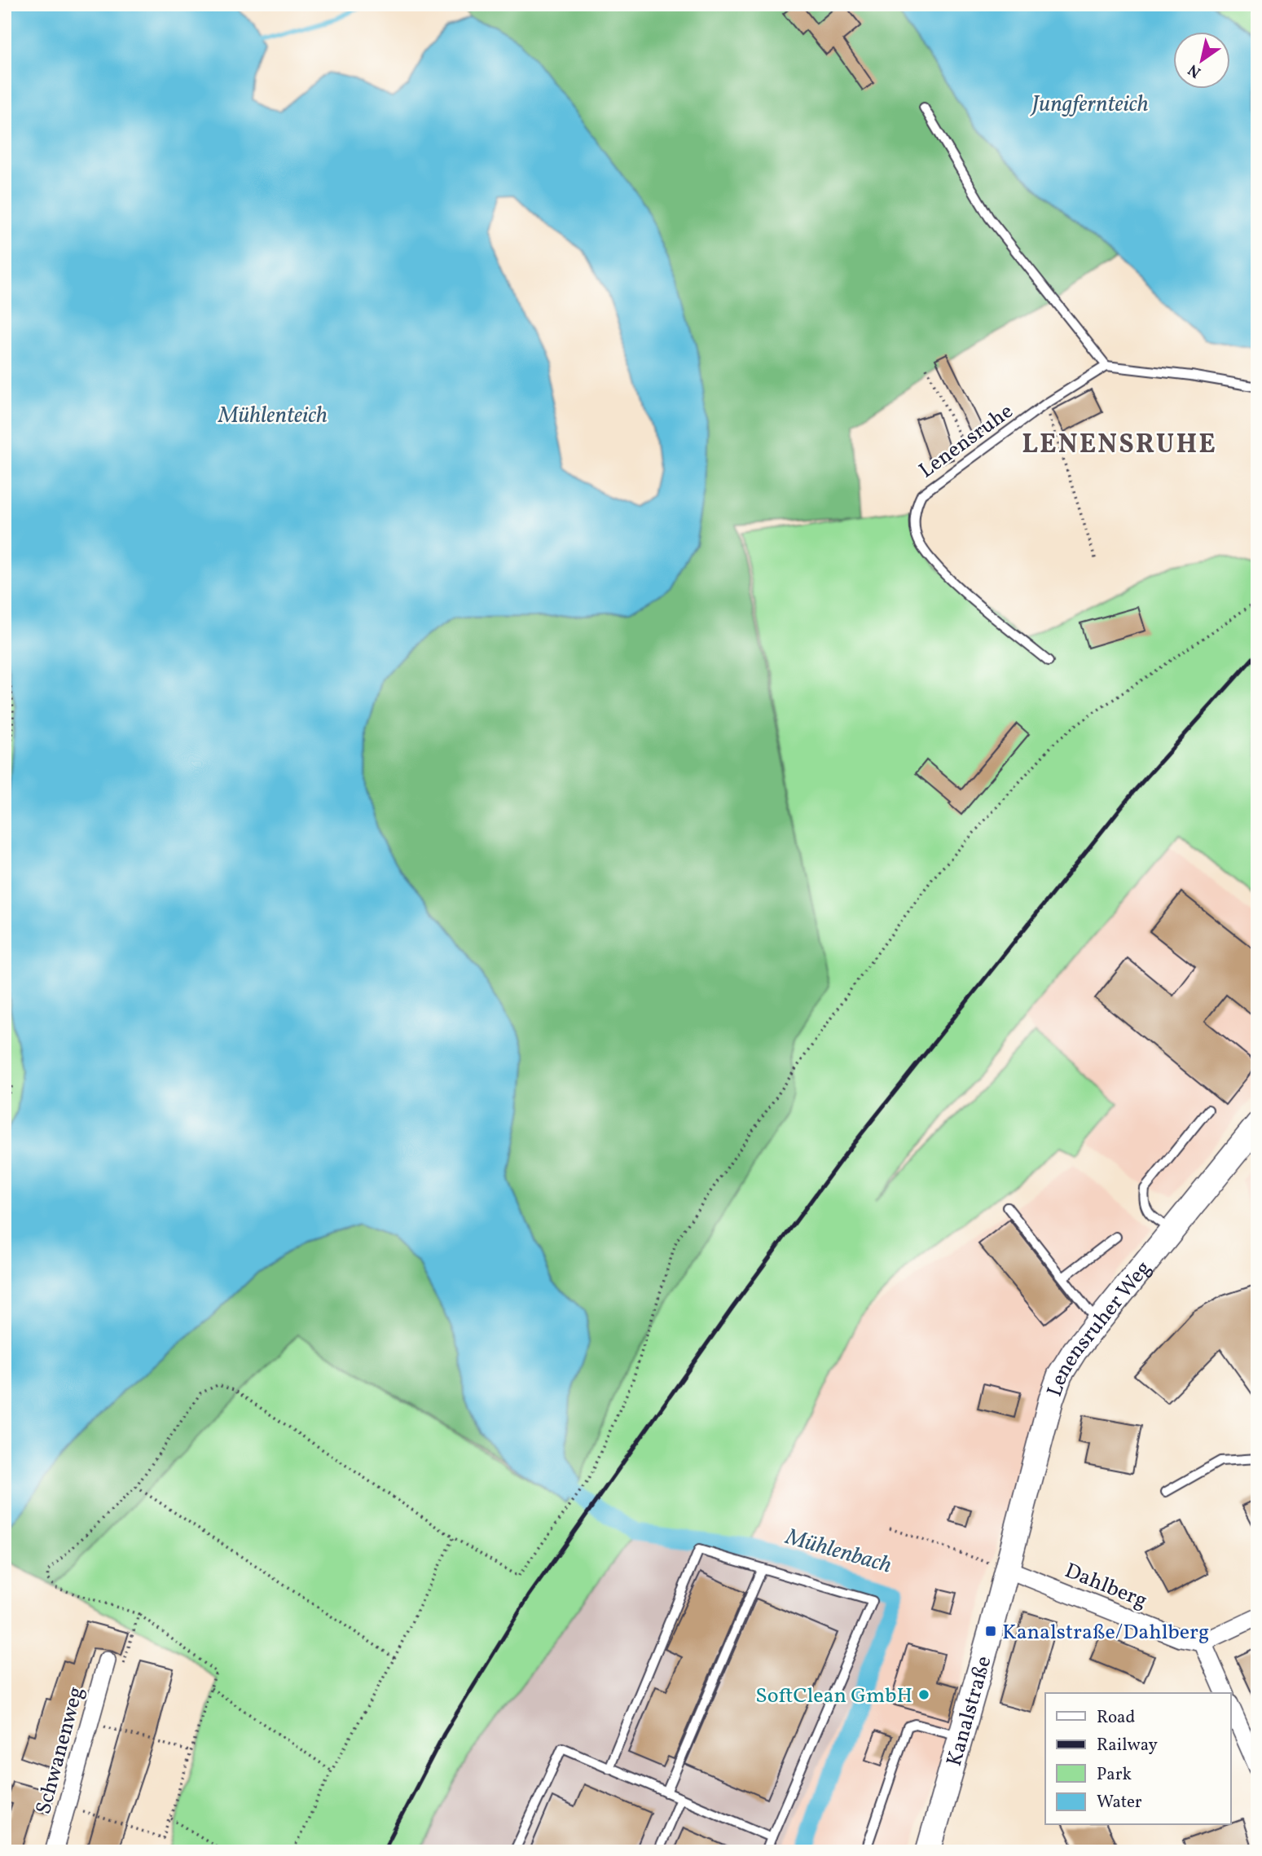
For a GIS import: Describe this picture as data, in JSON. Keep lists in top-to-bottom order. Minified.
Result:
{"streets":{"street":["Lenensruher Weg","Dahlberg","Kanalstraße","Schwanenweg"],"lane":["Lenensruhe"]},"crossings":[["Lenensruher Weg","Dahlberg"],["Lenensruher Weg","Kanalstraße"],["Dahlberg","Kanalstraße"]],"districts":["LENENSRUHE"],"water":["Jungfernteich","Mühlenteich","Mühlenbach"],"places":{"transit":["Kanalstraße/Dahlberg"],"other":["SoftClean GmbH"]},"legend":["Road","Railway","Park","Water"],"north":"bottom left"}
